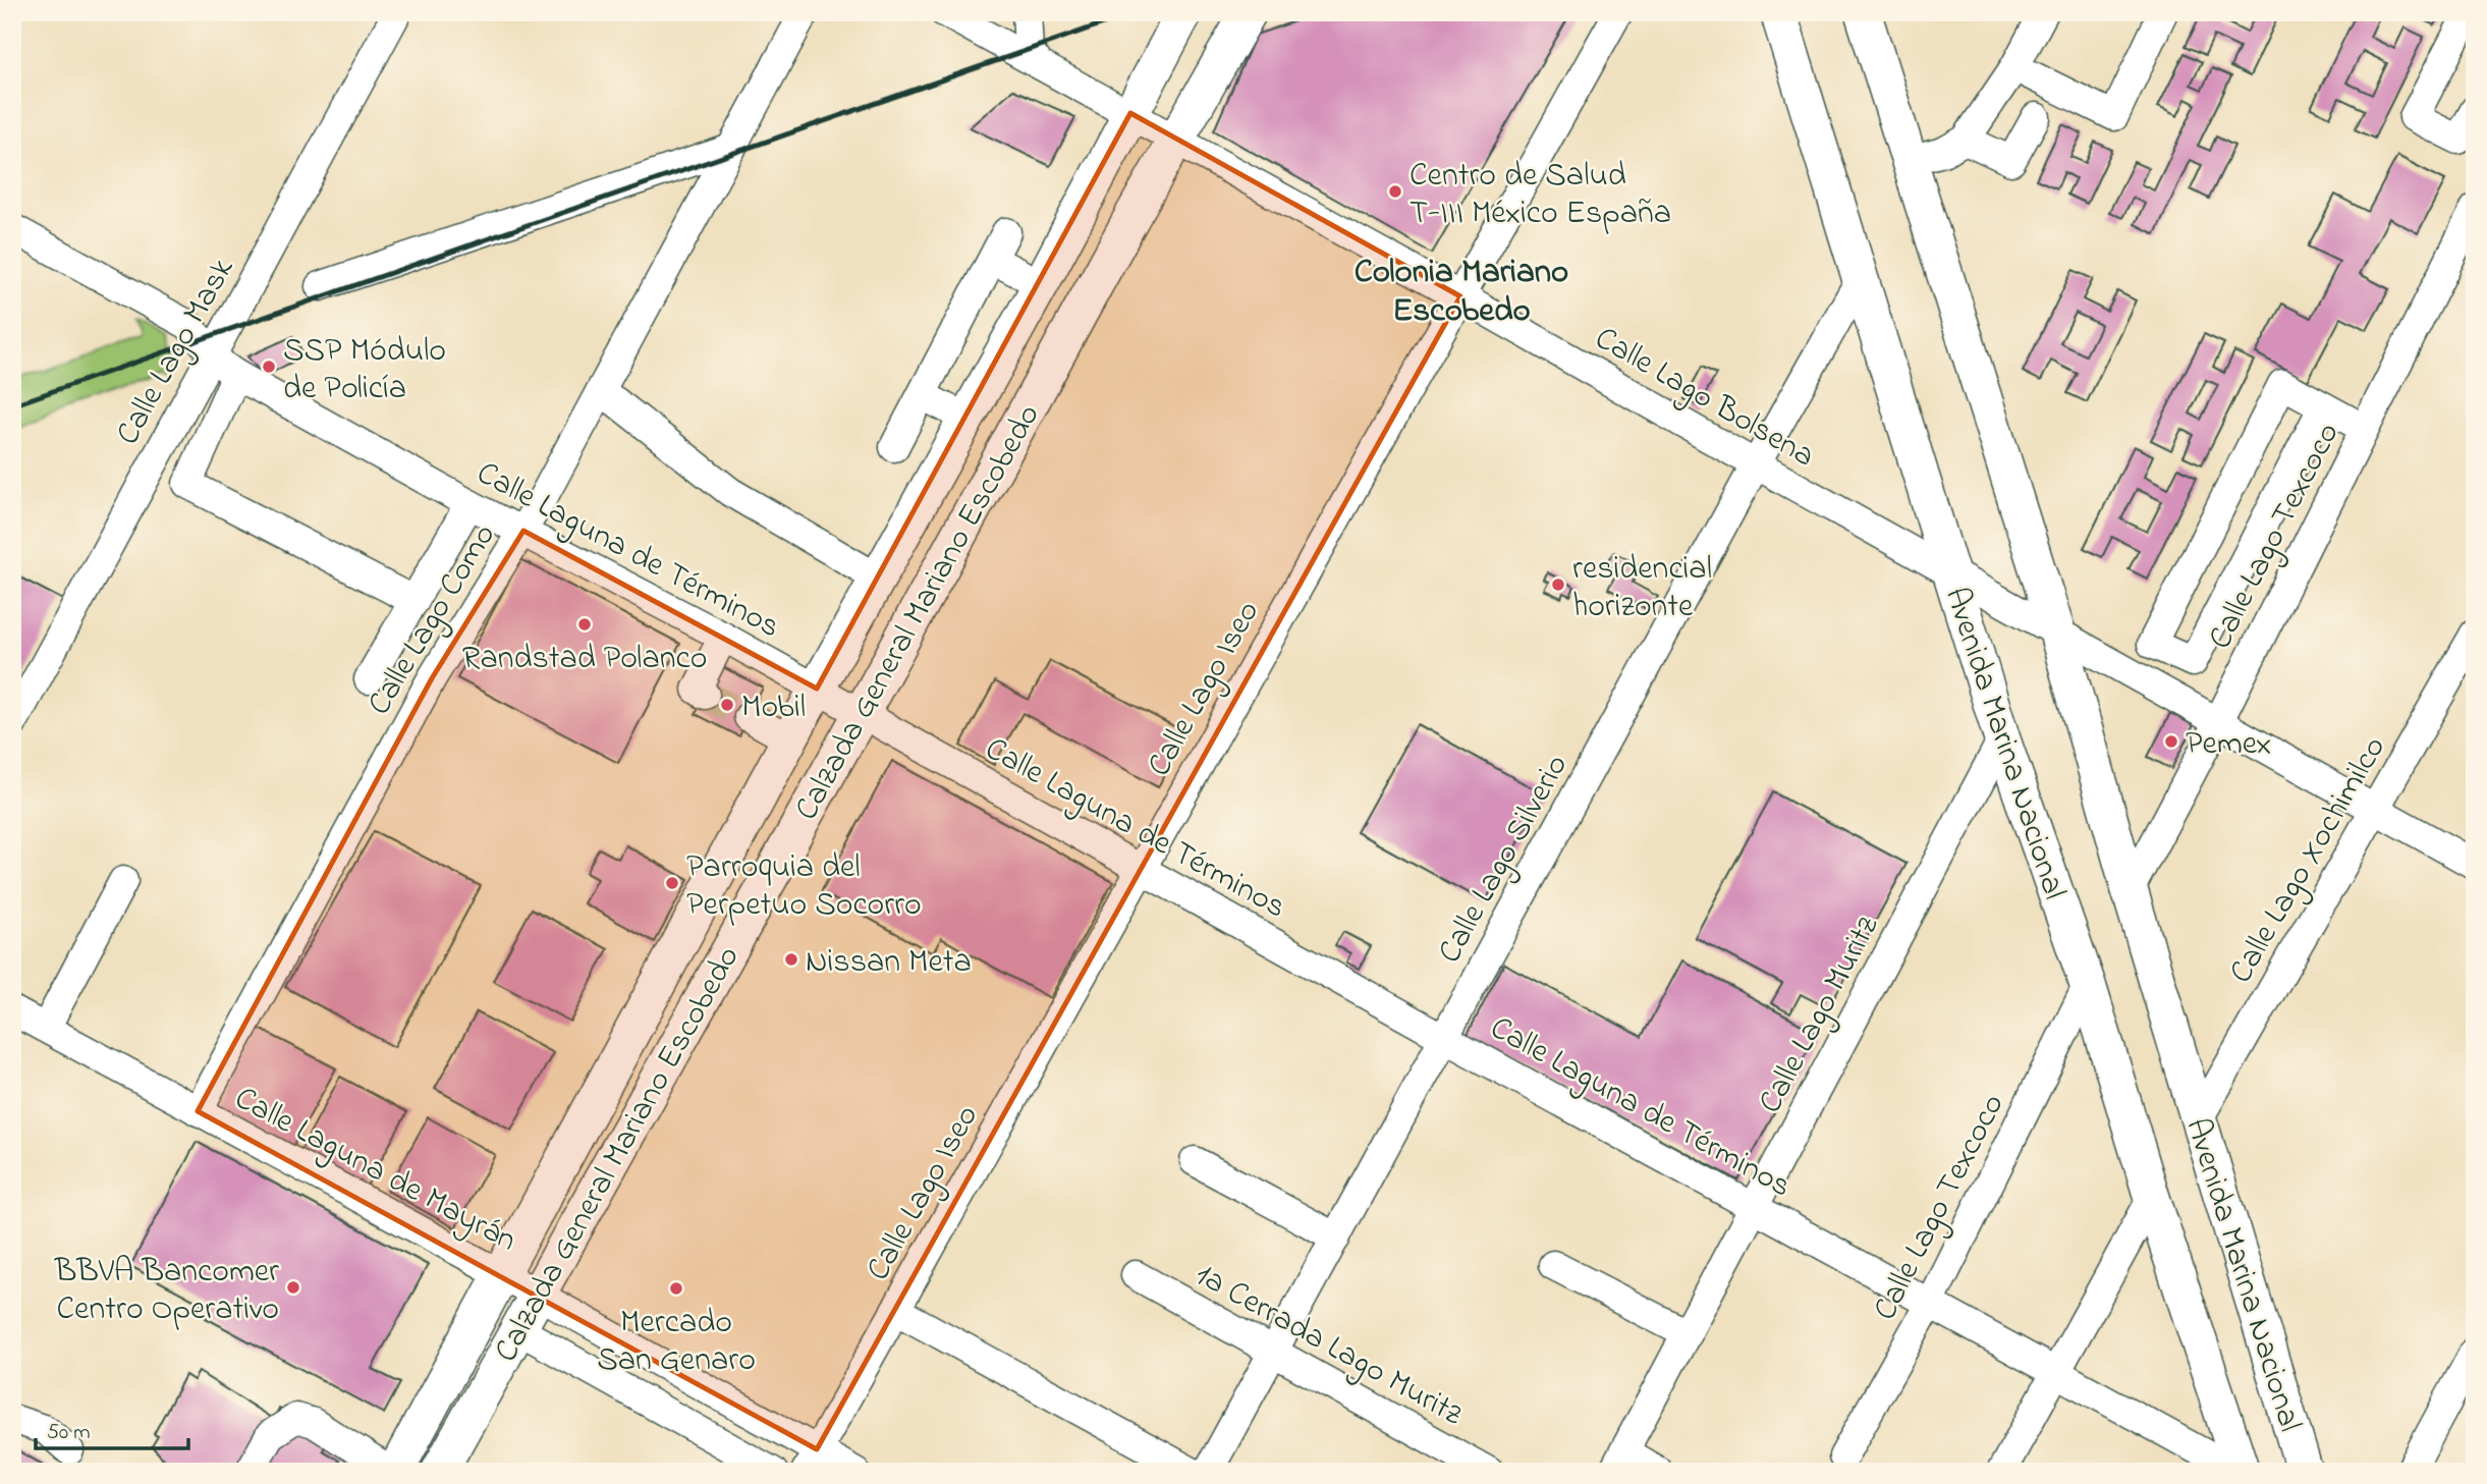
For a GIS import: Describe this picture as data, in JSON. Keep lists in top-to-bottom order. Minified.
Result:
{"streets":{"main road":["Calzada General Mariano Escobedo","Avenida Marina Nacional"],"street":["Calle Lago Mask","Calle Lago Bolsena","Calle Lago Texcoco","Calle Laguna de Términos","Calle Lago Como","Calle Lago Iseo","Calle Lago Silverio","Calle Lago Xochimilco","Calle Lago Muritz","Calle Laguna de Mayrán","1a Cerrada Lago Muritz"]},"crossings":[["Calle Lago Mask","Calle Laguna de Términos"],["Calle Lago Bolsena","Calle Lago Texcoco"],["Calle Lago Bolsena","Calzada General Mariano Escobedo"],["Calle Lago Bolsena","Calle Lago Iseo"],["Calle Lago Bolsena","Avenida Marina Nacional"],["Calle Lago Bolsena","Calle Lago Silverio"],["Calle Lago Bolsena","Calle Lago Xochimilco"],["Calle Lago Texcoco","Calle Laguna de Términos"],["Calle Lago Texcoco","Avenida Marina Nacional"],["Calle Laguna de Términos","Calzada General Mariano Escobedo"],["Calle Laguna de Términos","Calle Lago Como"],["Calle Laguna de Términos","Calle Lago Iseo"],["Calle Laguna de Términos","Avenida Marina Nacional"],["Calle Laguna de Términos","Calle Lago Silverio"],["Calle Laguna de Términos","Calle Lago Muritz"],["Calzada General Mariano Escobedo","Calle Laguna de Mayrán"],["Calle Lago Como","Calle Laguna de Mayrán"],["Calle Lago Iseo","Calle Laguna de Mayrán"],["Avenida Marina Nacional","Calle Lago Silverio"],["Avenida Marina Nacional","Calle Lago Xochimilco"],["Avenida Marina Nacional","Calle Lago Muritz"],["Calle Lago Silverio","1a Cerrada Lago Muritz"]],"districts":["Colonia Mariano Escobedo"],"places":["Centro de Salud T-III México España","SSP Módulo de Policía","residencial horizonte","Randstad Polanco","Mobil","Pemex","Parroquia del Perpetuo Socorro","Nissan Meta","BBVA Bancomer Centro Operativo","Mercado San Genaro"],"scale_bar":"50 m"}
